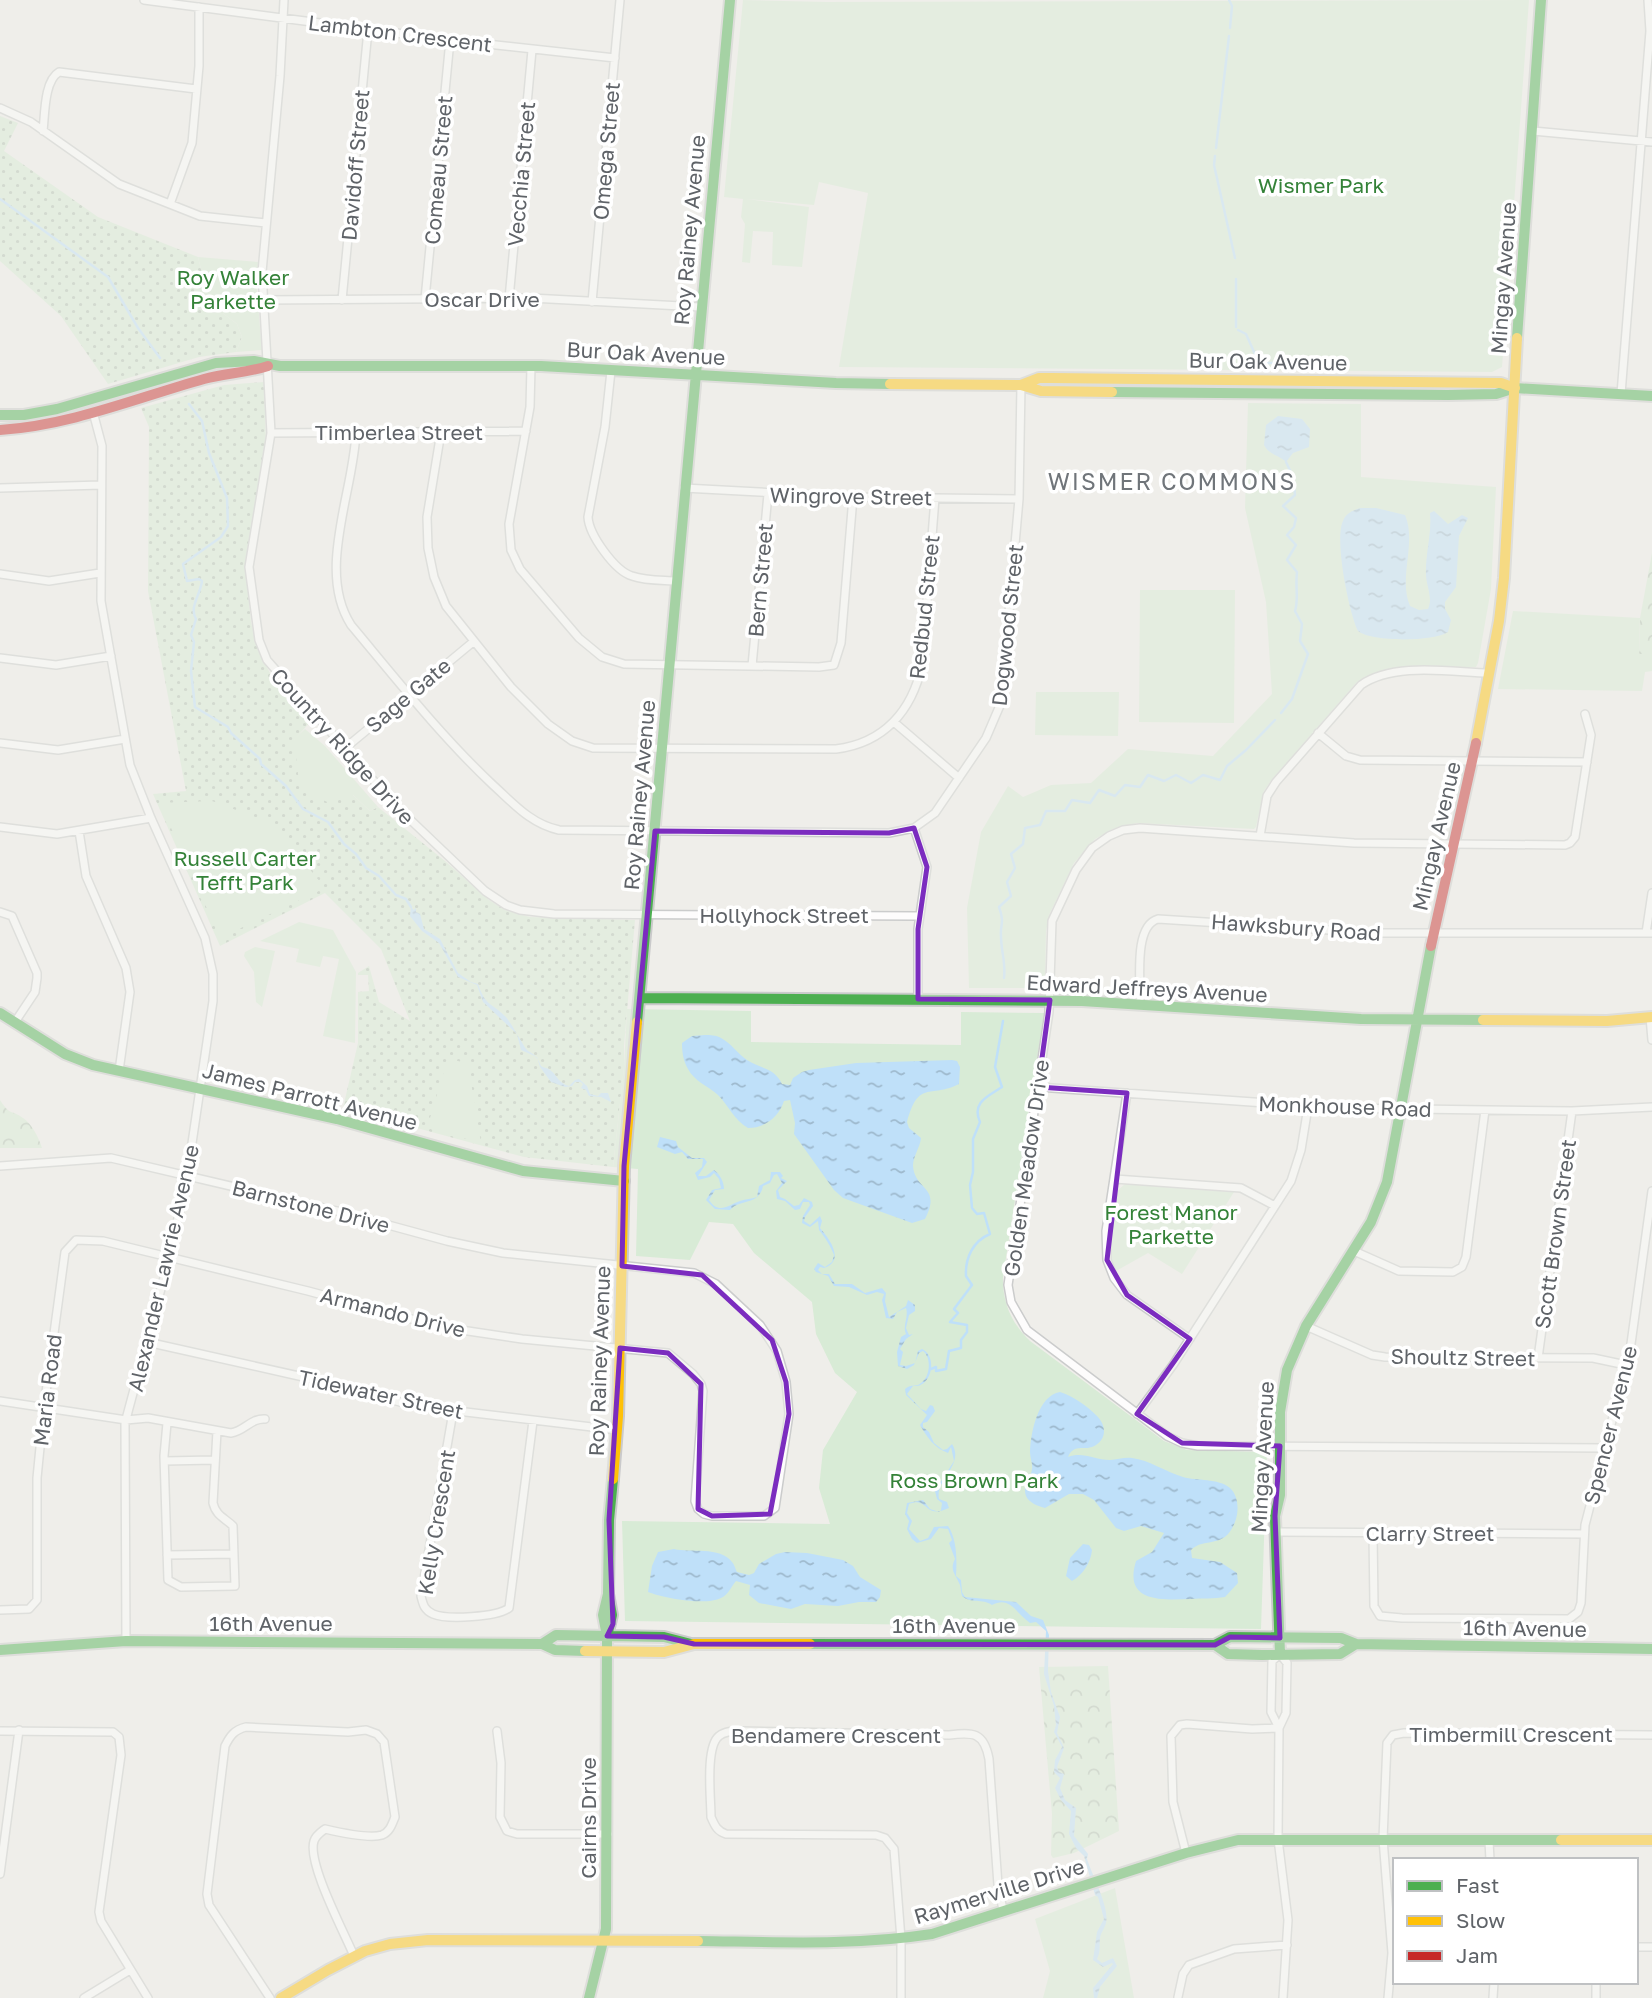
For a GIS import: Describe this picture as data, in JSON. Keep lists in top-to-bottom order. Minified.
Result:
{"streets":{"street":["Lambton Crescent","Omega Street","Davidoff Street","Comeau Street","Vecchia Street","Roy Rainey Avenue","Mingay Avenue","Oscar Drive","Bur Oak Avenue","Timberlea Street","Wingrove Street","Bern Street","Redbud Street","Dogwood Street","Sage Gate","Country Ridge Drive","Hollyhock Street","Hawksbury Road","Edward Jeffreys Avenue","James Parrott Avenue","Monkhouse Road","Golden Meadow Drive","Barnstone Drive","Scott Brown Street","Alexander Lawrie Avenue","Armando Drive","Shoultz Street","Maria Road","Tidewater Street","Spencer Avenue","Kelly Crescent","Clarry Street","16th Avenue","Timbermill Crescent","Bendamere Crescent","Cairns Drive","Raymerville Drive"]},"crossings":[["Lambton Crescent","Omega Street"],["Lambton Crescent","Davidoff Street"],["Lambton Crescent","Comeau Street"],["Lambton Crescent","Vecchia Street"],["Lambton Crescent","Country Ridge Drive"],["Omega Street","Oscar Drive"],["Davidoff Street","Oscar Drive"],["Comeau Street","Oscar Drive"],["Vecchia Street","Oscar Drive"],["Roy Rainey Avenue","Oscar Drive"],["Roy Rainey Avenue","Bur Oak Avenue"],["Roy Rainey Avenue","Wingrove Street"],["Roy Rainey Avenue","Redbud Street"],["Roy Rainey Avenue","Country Ridge Drive"],["Roy Rainey Avenue","Hollyhock Street"],["Roy Rainey Avenue","Edward Jeffreys Avenue"],["Roy Rainey Avenue","James Parrott Avenue"],["Roy Rainey Avenue","Barnstone Drive"],["Roy Rainey Avenue","Armando Drive"],["Roy Rainey Avenue","Tidewater Street"],["Roy Rainey Avenue","16th Avenue"],["Roy Rainey Avenue","Cairns Drive"],["Mingay Avenue","Bur Oak Avenue"],["Mingay Avenue","Hawksbury Road"],["Mingay Avenue","Edward Jeffreys Avenue"],["Mingay Avenue","Monkhouse Road"],["Mingay Avenue","Golden Meadow Drive"],["Mingay Avenue","Shoultz Street"],["Mingay Avenue","Clarry Street"],["Mingay Avenue","16th Avenue"],["Oscar Drive","Country Ridge Drive"],["Bur Oak Avenue","Dogwood Street"],["Bur Oak Avenue","Country Ridge Drive"],["Bur Oak Avenue","Alexander Lawrie Avenue"],["Timberlea Street","Redbud Street"],["Timberlea Street","Country Ridge Drive"],["Wingrove Street","Bern Street"],["Wingrove Street","Redbud Street"],["Wingrove Street","Dogwood Street"],["Redbud Street","Sage Gate"],["Sage Gate","Country Ridge Drive"],["Country Ridge Drive","Hollyhock Street"],["Hawksbury Road","Edward Jeffreys Avenue"],["Edward Jeffreys Avenue","Golden Meadow Drive"],["James Parrott Avenue","Alexander Lawrie Avenue"],["Monkhouse Road","Golden Meadow Drive"],["Monkhouse Road","Scott Brown Street"],["Golden Meadow Drive","Spencer Avenue"],["Barnstone Drive","Alexander Lawrie Avenue"],["Barnstone Drive","Armando Drive"],["Scott Brown Street","Shoultz Street"],["Alexander Lawrie Avenue","Armando Drive"],["Alexander Lawrie Avenue","Maria Road"],["Alexander Lawrie Avenue","Tidewater Street"],["Alexander Lawrie Avenue","16th Avenue"],["Armando Drive","Maria Road"],["Shoultz Street","Spencer Avenue"],["Tidewater Street","Kelly Crescent"],["Spencer Avenue","Clarry Street"],["16th Avenue","Cairns Drive"],["Timbermill Crescent","Raymerville Drive"],["Bendamere Crescent","Raymerville Drive"],["Cairns Drive","Raymerville Drive"]],"districts":["WISMER COMMONS"],"parks":["Wismer Park","Roy Walker Parkette","Russell Carter Tefft Park","Forest Manor Parkette","Ross Brown Park"],"legend":["Fast","Slow","Jam"]}
